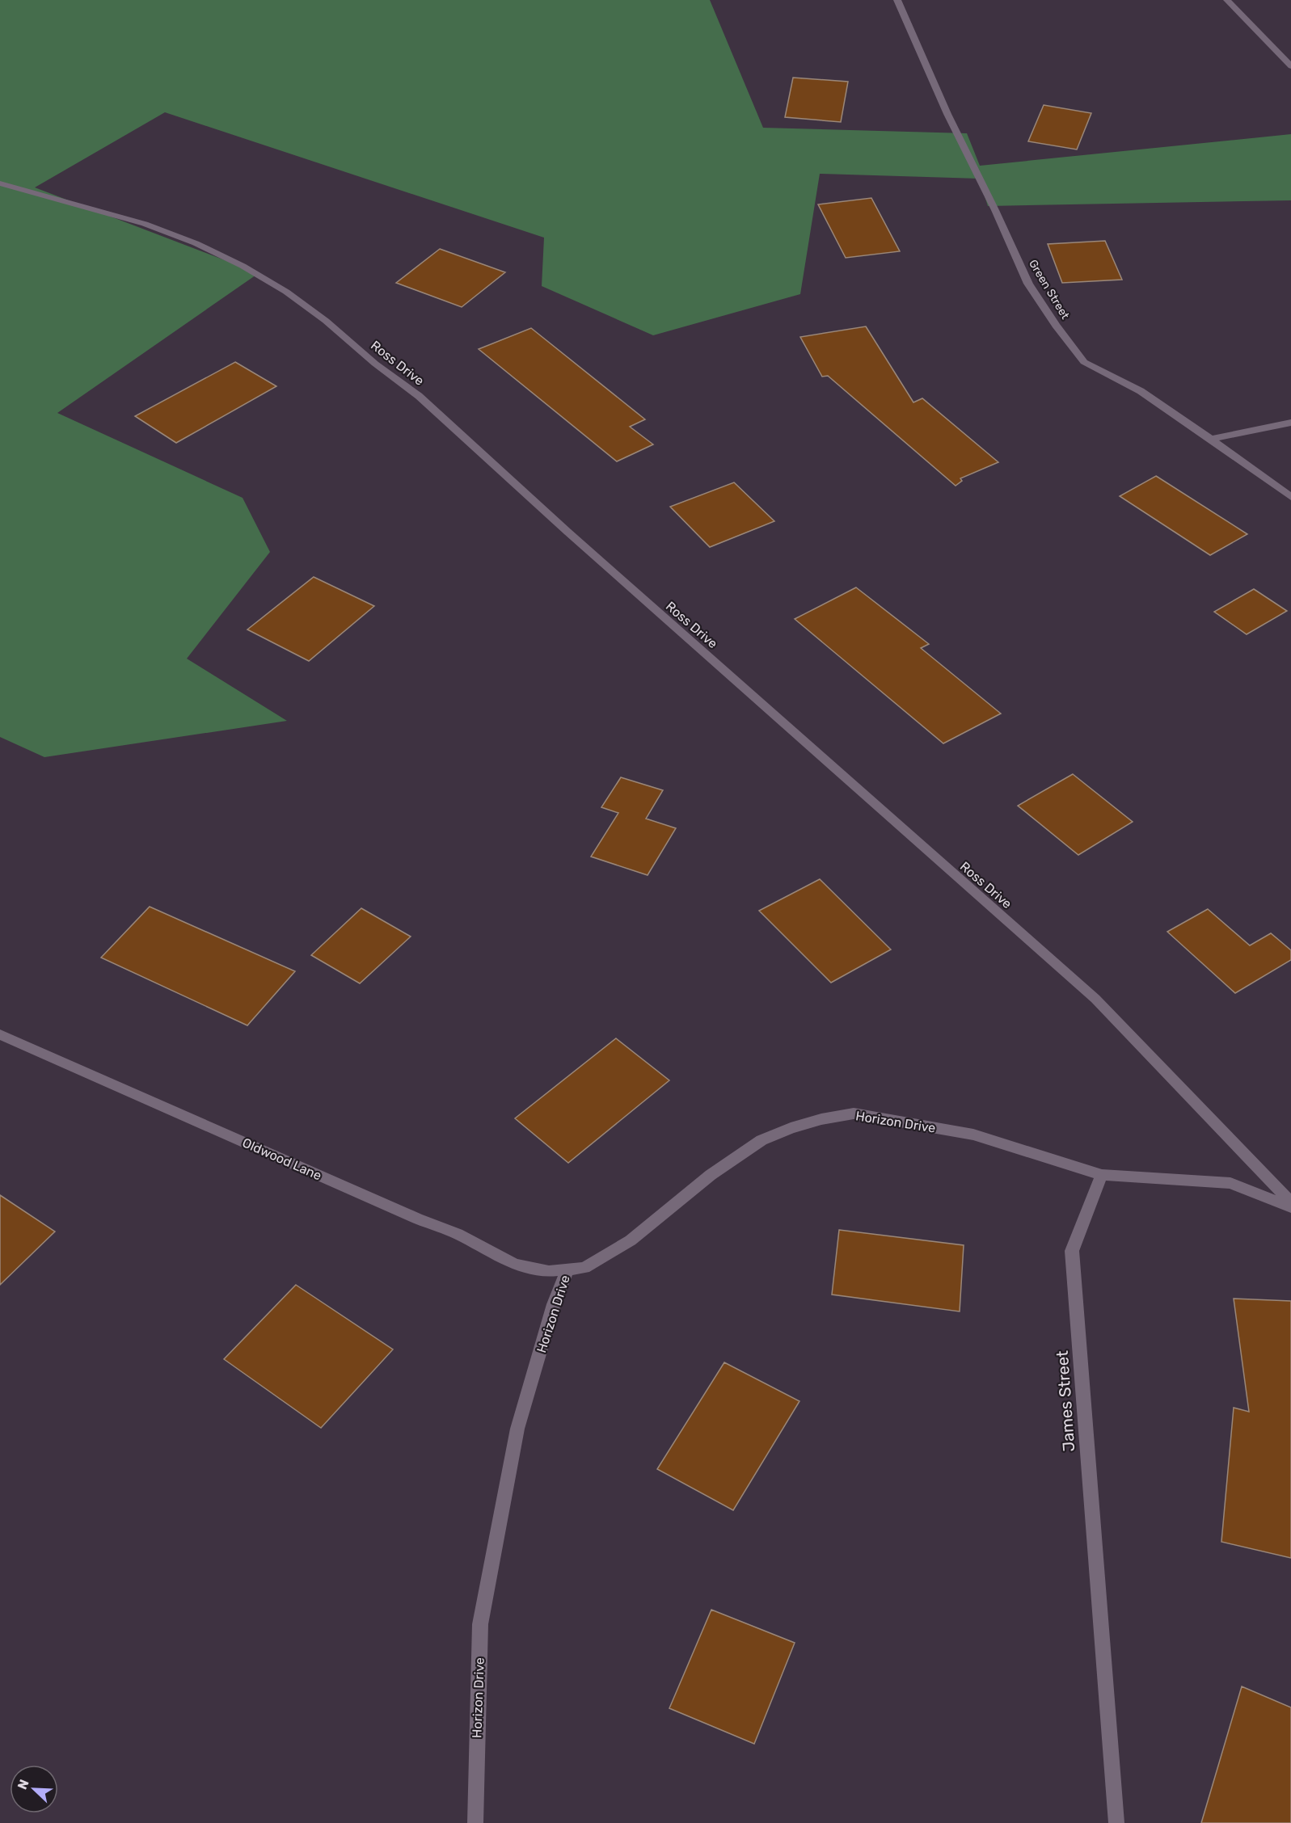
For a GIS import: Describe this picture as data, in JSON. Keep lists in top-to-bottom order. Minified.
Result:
{"streets":{"street":["Green Street","Ross Drive","Horizon Drive","Oldwood Lane","James Street"]},"crossings":[["Horizon Drive","Oldwood Lane"],["Horizon Drive","James Street"]],"north":"top left"}
